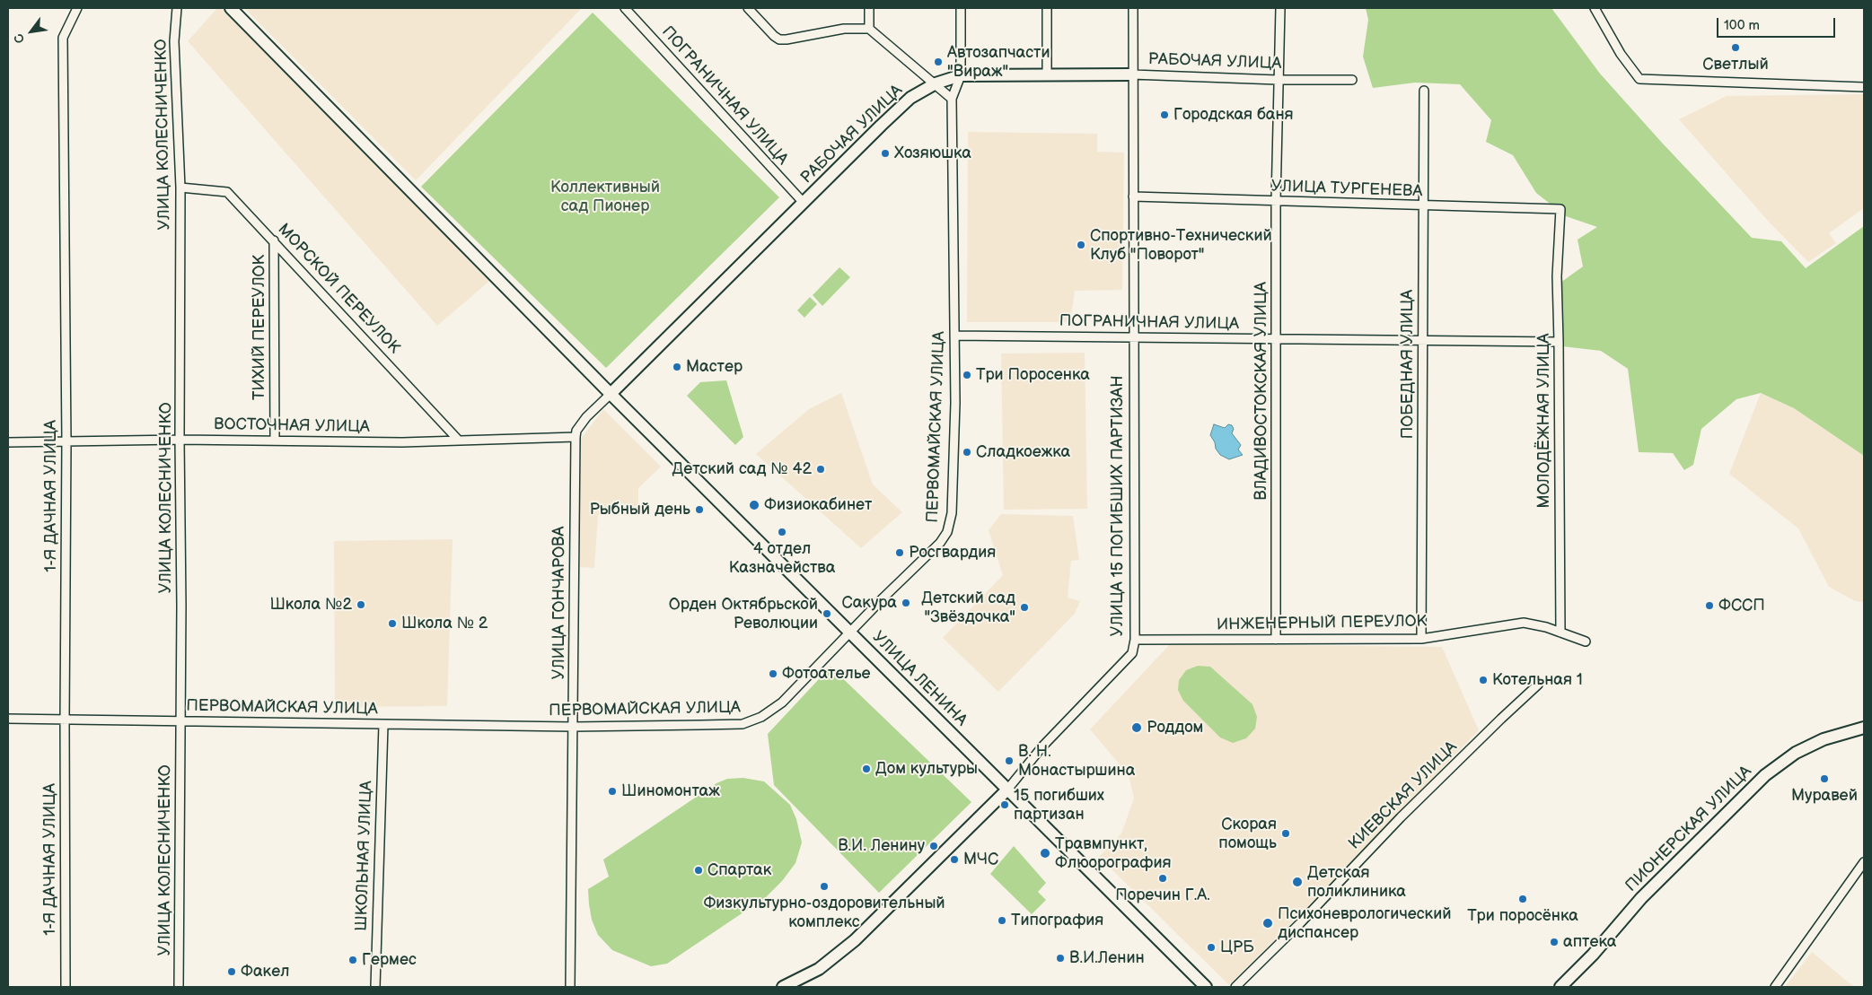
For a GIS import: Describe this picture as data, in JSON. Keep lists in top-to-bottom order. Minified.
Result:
{"streets":{"main road":["РАБОЧАЯ УЛИЦА","УЛИЦА 15 ПОГИБШИХ ПАРТИЗАН","УЛИЦА ЛЕНИНА","ПИОНЕРСКАЯ УЛИЦА"],"street":["ПОГРАНИЧНАЯ УЛИЦА","УЛИЦА КОЛЕСНИЧЕНКО","УЛИЦА ТУРГЕНЕВА","МОРСКОЙ ПЕРЕУЛОК","ТИХИЙ ПЕРЕУЛОК","ПОБЕДНАЯ УЛИЦА","ВЛАДИВОСТОКСКАЯ УЛИЦА","МОЛОДЁЖНАЯ УЛИЦА","ВОСТОЧНАЯ УЛИЦА","ПЕРВОМАЙСКАЯ УЛИЦА","1-Я ДАЧНАЯ УЛИЦА","УЛИЦА ГОНЧАРОВА","ИНЖЕНЕРНЫЙ ПЕРЕУЛОК","КИЕВСКАЯ УЛИЦА","ШКОЛЬНАЯ УЛИЦА"]},"crossings":[["РАБОЧАЯ УЛИЦА","ПОГРАНИЧНАЯ УЛИЦА"],["РАБОЧАЯ УЛИЦА","ВЛАДИВОСТОКСКАЯ УЛИЦА"],["РАБОЧАЯ УЛИЦА","ПЕРВОМАЙСКАЯ УЛИЦА"],["РАБОЧАЯ УЛИЦА","УЛИЦА 15 ПОГИБШИХ ПАРТИЗАН"],["РАБОЧАЯ УЛИЦА","УЛИЦА ЛЕНИНА"],["ПОГРАНИЧНАЯ УЛИЦА","ПОБЕДНАЯ УЛИЦА"],["ПОГРАНИЧНАЯ УЛИЦА","ВЛАДИВОСТОКСКАЯ УЛИЦА"],["ПОГРАНИЧНАЯ УЛИЦА","МОЛОДЁЖНАЯ УЛИЦА"],["ПОГРАНИЧНАЯ УЛИЦА","ПЕРВОМАЙСКАЯ УЛИЦА"],["ПОГРАНИЧНАЯ УЛИЦА","УЛИЦА 15 ПОГИБШИХ ПАРТИЗАН"],["УЛИЦА КОЛЕСНИЧЕНКО","МОРСКОЙ ПЕРЕУЛОК"],["УЛИЦА КОЛЕСНИЧЕНКО","ВОСТОЧНАЯ УЛИЦА"],["УЛИЦА КОЛЕСНИЧЕНКО","ПЕРВОМАЙСКАЯ УЛИЦА"],["УЛИЦА ТУРГЕНЕВА","ПОБЕДНАЯ УЛИЦА"],["УЛИЦА ТУРГЕНЕВА","ВЛАДИВОСТОКСКАЯ УЛИЦА"],["УЛИЦА ТУРГЕНЕВА","МОЛОДЁЖНАЯ УЛИЦА"],["УЛИЦА ТУРГЕНЕВА","УЛИЦА 15 ПОГИБШИХ ПАРТИЗАН"],["МОРСКОЙ ПЕРЕУЛОК","ТИХИЙ ПЕРЕУЛОК"],["МОРСКОЙ ПЕРЕУЛОК","ВОСТОЧНАЯ УЛИЦА"],["ТИХИЙ ПЕРЕУЛОК","ВОСТОЧНАЯ УЛИЦА"],["ПОБЕДНАЯ УЛИЦА","ИНЖЕНЕРНЫЙ ПЕРЕУЛОК"],["ВЛАДИВОСТОКСКАЯ УЛИЦА","ИНЖЕНЕРНЫЙ ПЕРЕУЛОК"],["МОЛОДЁЖНАЯ УЛИЦА","ИНЖЕНЕРНЫЙ ПЕРЕУЛОК"],["ВОСТОЧНАЯ УЛИЦА","1-Я ДАЧНАЯ УЛИЦА"],["ВОСТОЧНАЯ УЛИЦА","УЛИЦА ГОНЧАРОВА"],["ПЕРВОМАЙСКАЯ УЛИЦА","1-Я ДАЧНАЯ УЛИЦА"],["ПЕРВОМАЙСКАЯ УЛИЦА","УЛИЦА ГОНЧАРОВА"],["ПЕРВОМАЙСКАЯ УЛИЦА","УЛИЦА ЛЕНИНА"],["ПЕРВОМАЙСКАЯ УЛИЦА","ШКОЛЬНАЯ УЛИЦА"],["УЛИЦА 15 ПОГИБШИХ ПАРТИЗАН","ИНЖЕНЕРНЫЙ ПЕРЕУЛОК"],["УЛИЦА 15 ПОГИБШИХ ПАРТИЗАН","УЛИЦА ЛЕНИНА"]],"parks":["Коллективный сад Пионер"],"places":["Светлый","Автозапчасти \"Вираж\"","Городская баня","Хозяюшка","Спортивно-Технический Клуб \"Поворот\"","Мастер","Три Поросенка","Сладкоежка","Детский сад № 42","Физиокабинет","Рыбный день","4 отдел Казначейства","Росгвардия","Сакура","Школа №2","ФССП","Детский сад \"Звёздочка\"","Орден Октябрьской Революции","Школа № 2","Фотоателье","Котельная 1","Роддом","В. Н. Монастыршина","Дом культуры","Муравей","Шиномонтаж","15 погибших партизан","Скорая помощь","В.И. Ленину","Травмпункт, Флюорография","МЧС","Спартак","Поречин Г.А.","Детская поликлиника","Физкультурно-оздоровительный комплекс","Три поросёнка","Типография","Психоневрологический диспансер","аптека","ЦРБ","В.И.Ленин","Гермес","Факел"],"scale_bar":"100 m","north":"bottom left"}
